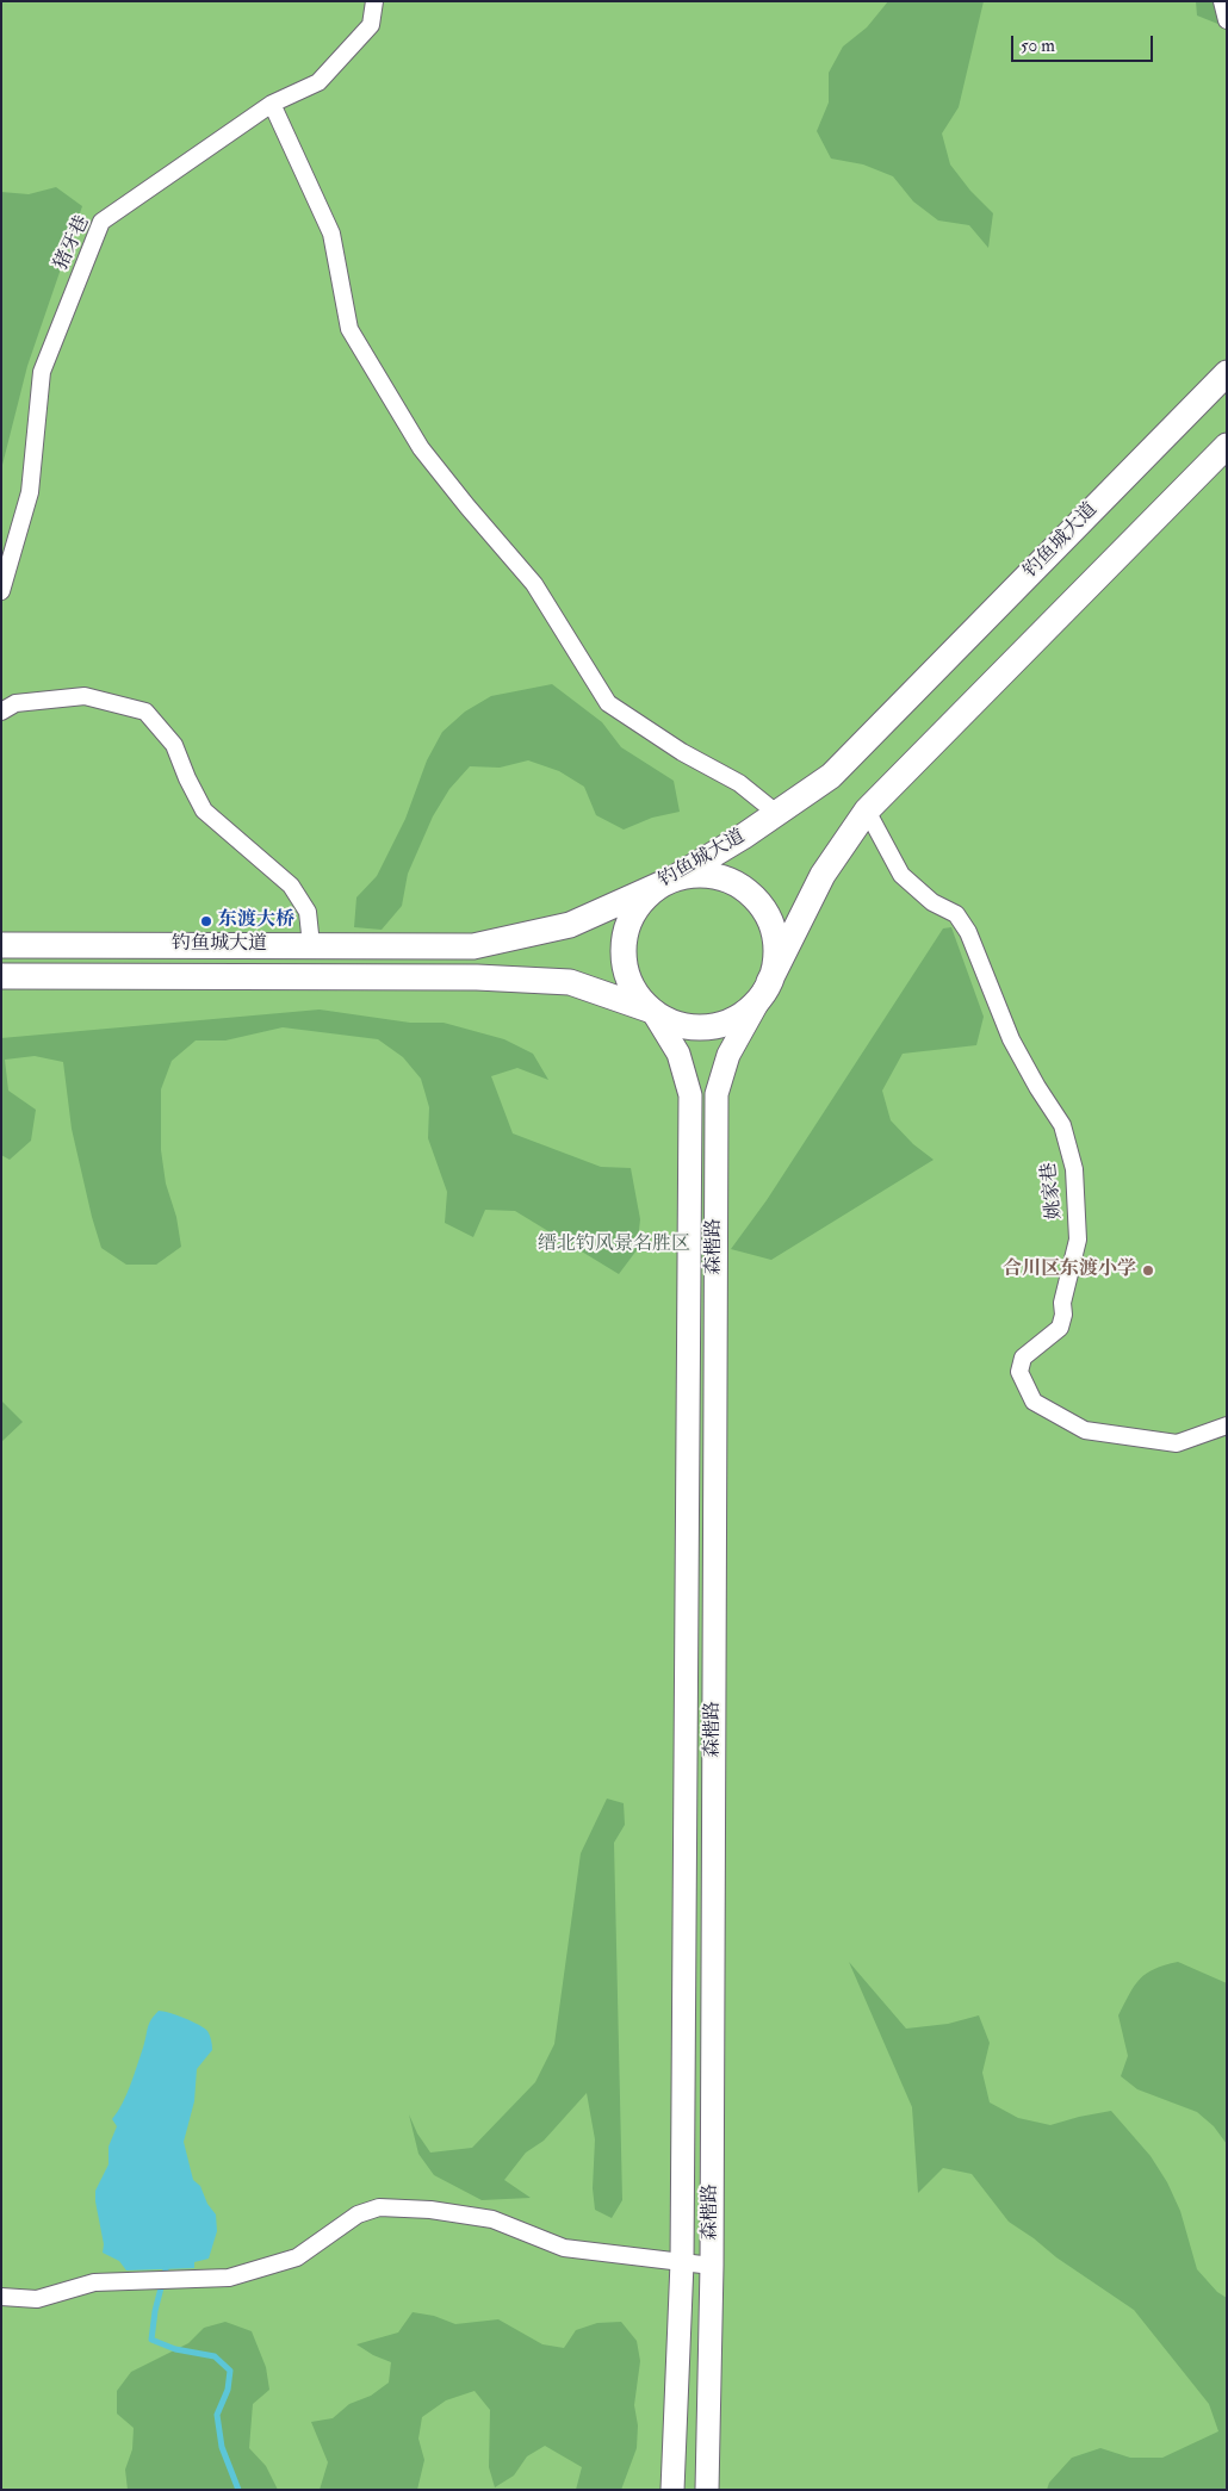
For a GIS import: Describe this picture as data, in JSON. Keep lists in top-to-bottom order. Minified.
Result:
{"streets":{"main road":["钓鱼城大道","森楷路"],"street":["猪牙巷","姚家巷"]},"crossings":[["钓鱼城大道","森楷路"]],"parks":["缙北钓风景名胜区"],"places":["东渡大桥","合川区东渡小学"],"scale_bar":"50 m"}
